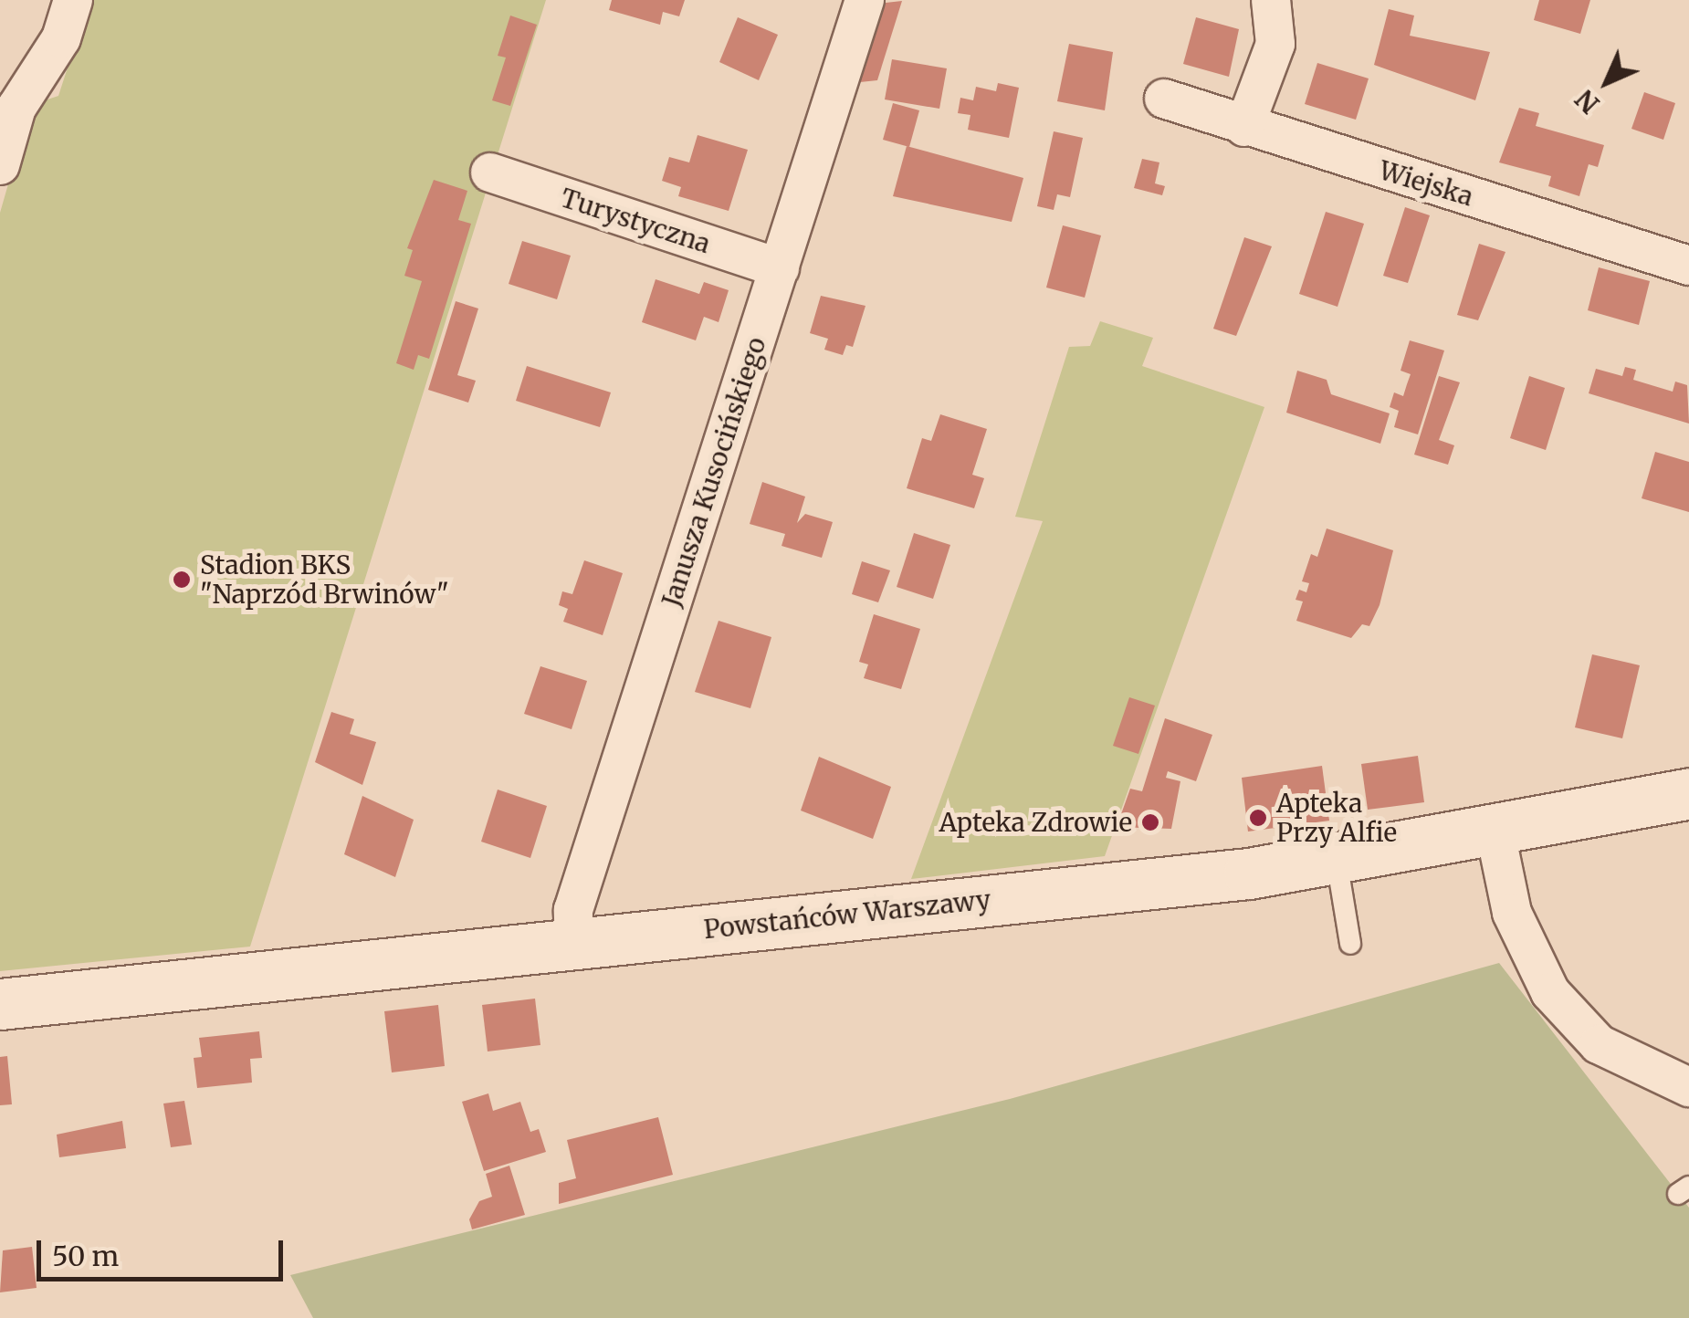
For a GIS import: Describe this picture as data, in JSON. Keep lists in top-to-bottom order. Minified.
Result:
{"streets":{"street":["Wiejska","Turystyczna","Janusza Kusocińskiego","Powstańców Warszawy"]},"crossings":[["Turystyczna","Janusza Kusocińskiego"],["Janusza Kusocińskiego","Powstańców Warszawy"]],"places":["Stadion BKS \"Naprzód Brwinów\"","Apteka Przy Alfie","Apteka Zdrowie"],"scale_bar":"50 m","north":"bottom left"}
